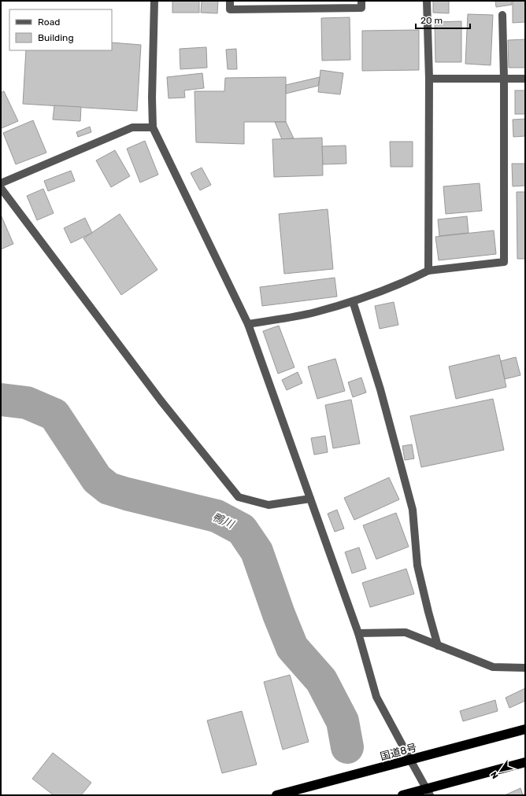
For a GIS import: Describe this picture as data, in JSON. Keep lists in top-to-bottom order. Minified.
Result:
{"streets":{"highway":["国道8号"]},"water":["鴨川"],"legend":["Road","Building"],"scale_bar":"20 m","north":"bottom left"}
